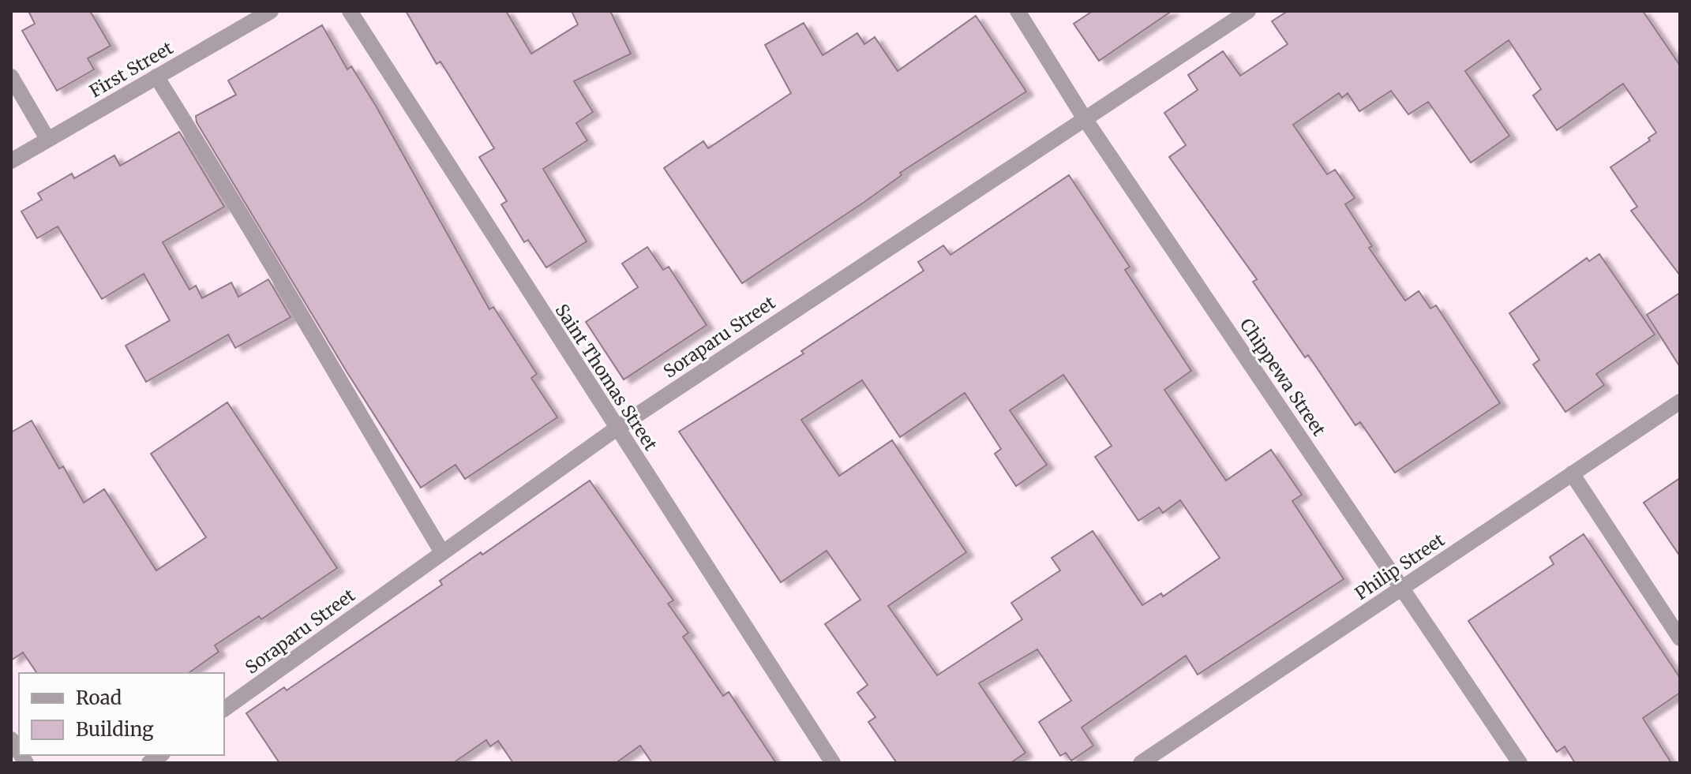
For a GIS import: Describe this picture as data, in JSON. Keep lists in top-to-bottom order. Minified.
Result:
{"streets":{"street":["First Street","Soraparu Street","Saint Thomas Street","Chippewa Street","Philip Street"]},"crossings":[["Soraparu Street","Saint Thomas Street"],["Soraparu Street","Chippewa Street"],["Chippewa Street","Philip Street"]],"legend":["Road","Building"]}
